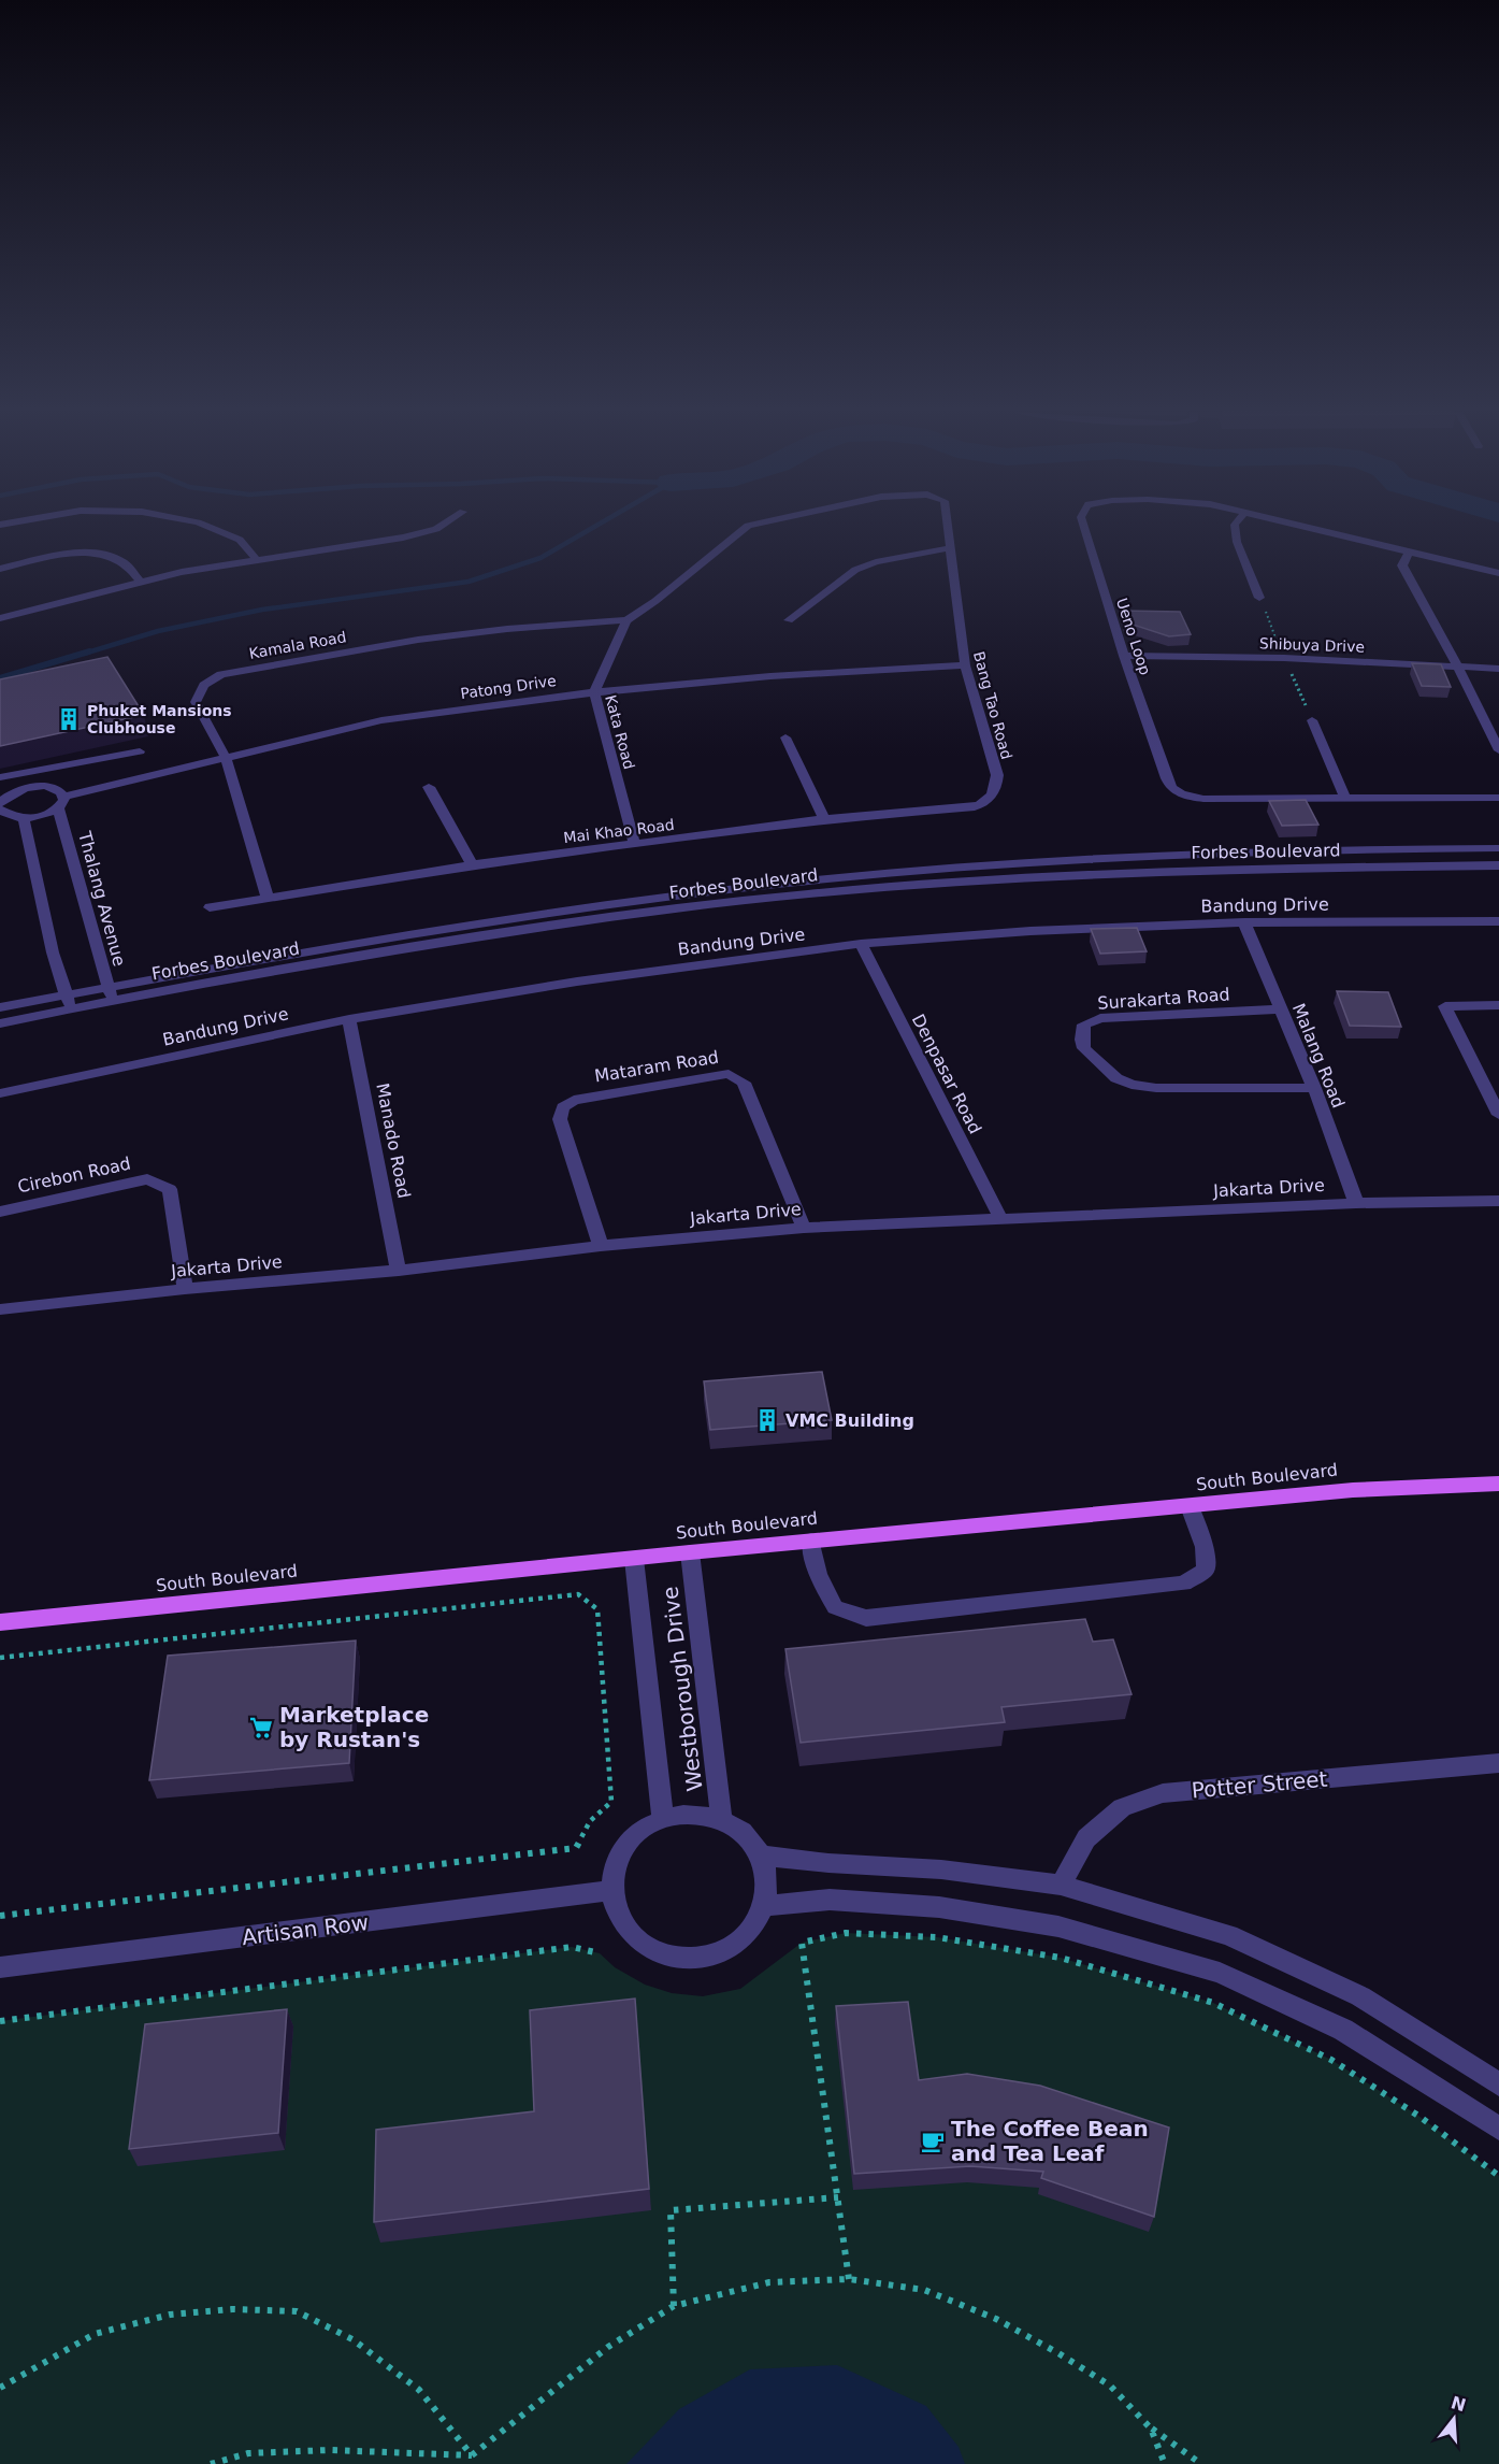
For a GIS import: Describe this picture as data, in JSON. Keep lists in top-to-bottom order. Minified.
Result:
{"streets":{"main road":["South Boulevard"],"street":["Ueno Loop","Kamala Road","Shibuya Drive","Patong Drive","Bang Tao Road","Kata Road","Mai Khao Road","Forbes Boulevard","Thalang Avenue","Bandung Drive","Surakarta Road","Malang Road","Mataram Road","Denpasar Road","Manado Road","Cirebon Road","Jakarta Drive","Westborough Drive","Potter Street","Artisan Row"]},"crossings":[["Ueno Loop","Shibuya Drive"],["Kamala Road","Patong Drive"],["Kamala Road","Bang Tao Road"],["Kamala Road","Kata Road"],["Kamala Road","Mai Khao Road"],["Patong Drive","Bang Tao Road"],["Patong Drive","Kata Road"],["Patong Drive","Thalang Avenue"],["Bang Tao Road","Kata Road"],["Bang Tao Road","Mai Khao Road"],["Kata Road","Mai Khao Road"],["Forbes Boulevard","Thalang Avenue"],["Bandung Drive","Malang Road"],["Bandung Drive","Denpasar Road"],["Bandung Drive","Manado Road"],["Surakarta Road","Malang Road"],["Malang Road","Jakarta Drive"],["Mataram Road","Jakarta Drive"],["Denpasar Road","Jakarta Drive"],["Manado Road","Jakarta Drive"],["Cirebon Road","Jakarta Drive"],["South Boulevard","Westborough Drive"],["Westborough Drive","Artisan Row"]],"places":{"building":["Phuket Mansions Clubhouse","VMC Building"],"supermarket":["Marketplace by Rustan's"],"cafe":["The Coffee Bean and Tea Leaf"]},"north":"top"}
